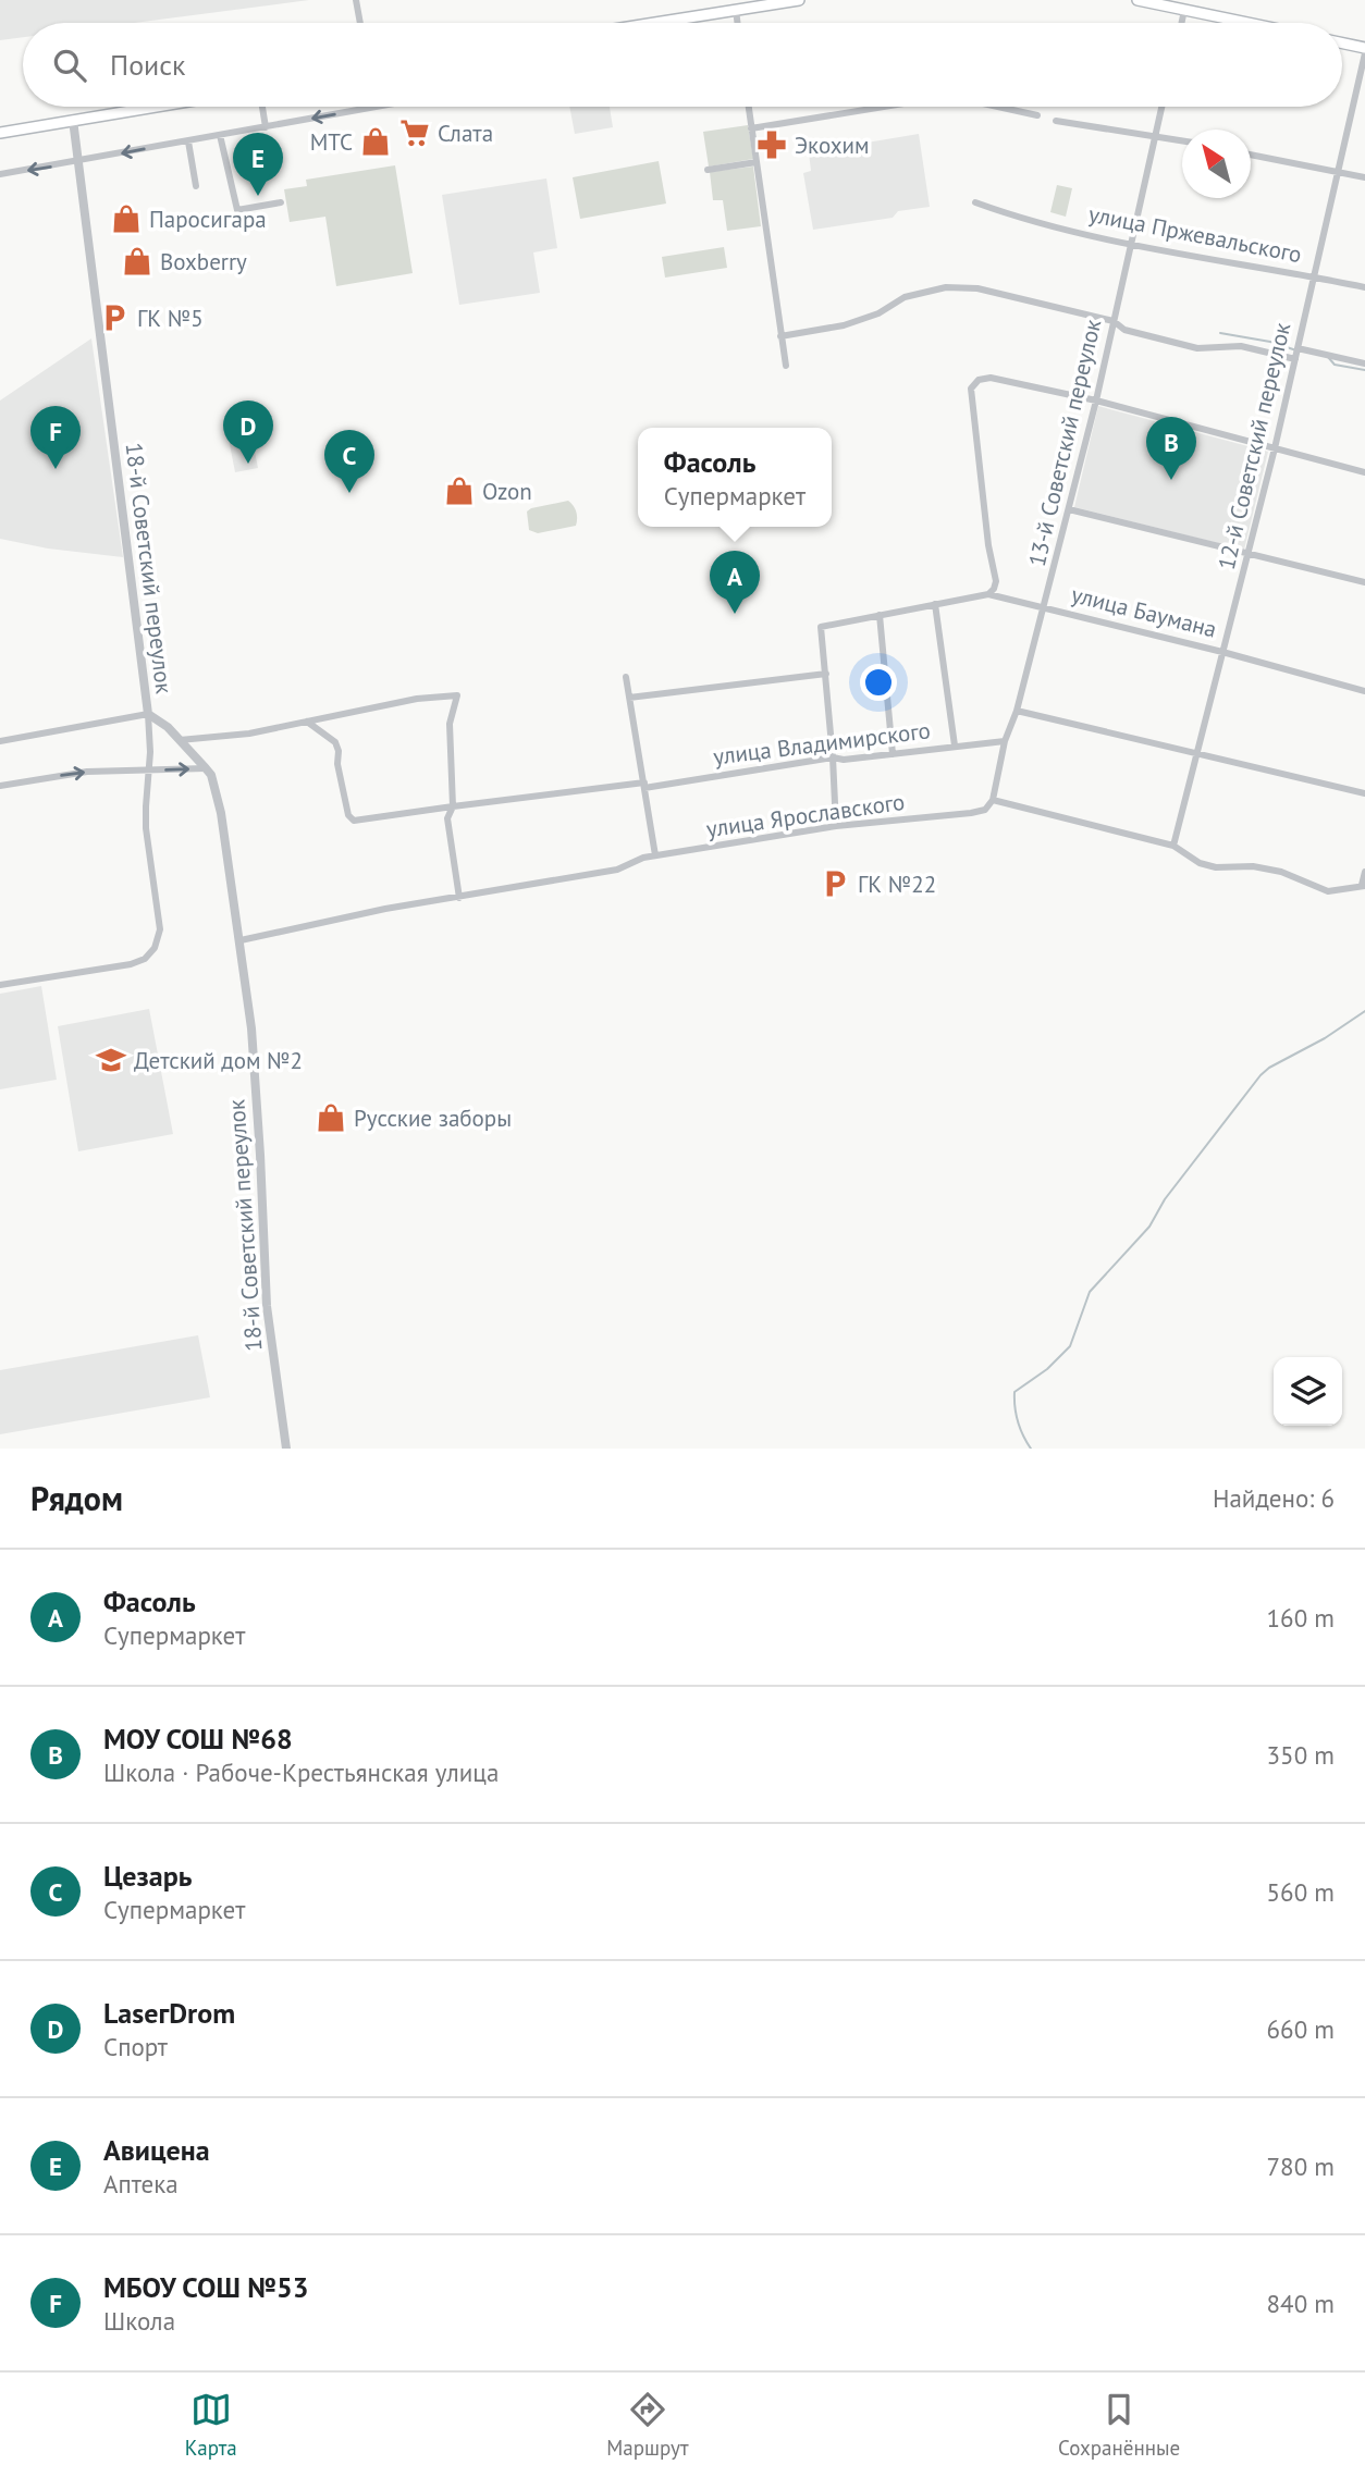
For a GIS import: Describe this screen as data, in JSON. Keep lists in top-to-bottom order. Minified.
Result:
{"streets":{"street":["улица Пржевальского","13-й Советский переулок","12-й Советский переулок","18-й Советский переулок","улица Баумана","улица Владимирского","улица Ярославского"]},"crossings":[["улица Пржевальского","13-й Советский переулок"],["улица Пржевальского","12-й Советский переулок"],["13-й Советский переулок","улица Баумана"],["13-й Советский переулок","улица Владимирского"],["13-й Советский переулок","улица Ярославского"],["12-й Советский переулок","улица Баумана"],["18-й Советский переулок","улица Ярославского"]],"places":{"supermarket":["Слата"],"shop":["МТС","Паросигара","Boxberry","Ozon","Русские заборы"],"pharmacy":["Экохим"],"parking":["ГК №5","ГК №22"],"school or university":["Детский дом №2"]},"north":"top left","page":{"search":"Поиск","pins":["E","D","F","B","C","A"],"popup":["Фасоль","Супермаркет"],"heading":["Рядом","Найдено: 6"],"list":[{"mark":"A","name":"Фасоль","note":"Супермаркет","value":"160 m"},{"mark":"B","name":"МОУ СОШ №68","note":"Школа · Рабоче-Крестьянская улица","value":"350 m"},{"mark":"C","name":"Цезарь","note":"Супермаркет","value":"560 m"},{"mark":"D","name":"LaseгDrom","note":"Спорт","value":"660 m"},{"mark":"E","name":"Авицена","note":"Аптека","value":"780 m"},{"mark":"F","name":"МБОУ СОШ №53","note":"Школа","value":"840 m"}],"nav":["Карта","Маршрут","Сохранённые"]}}
